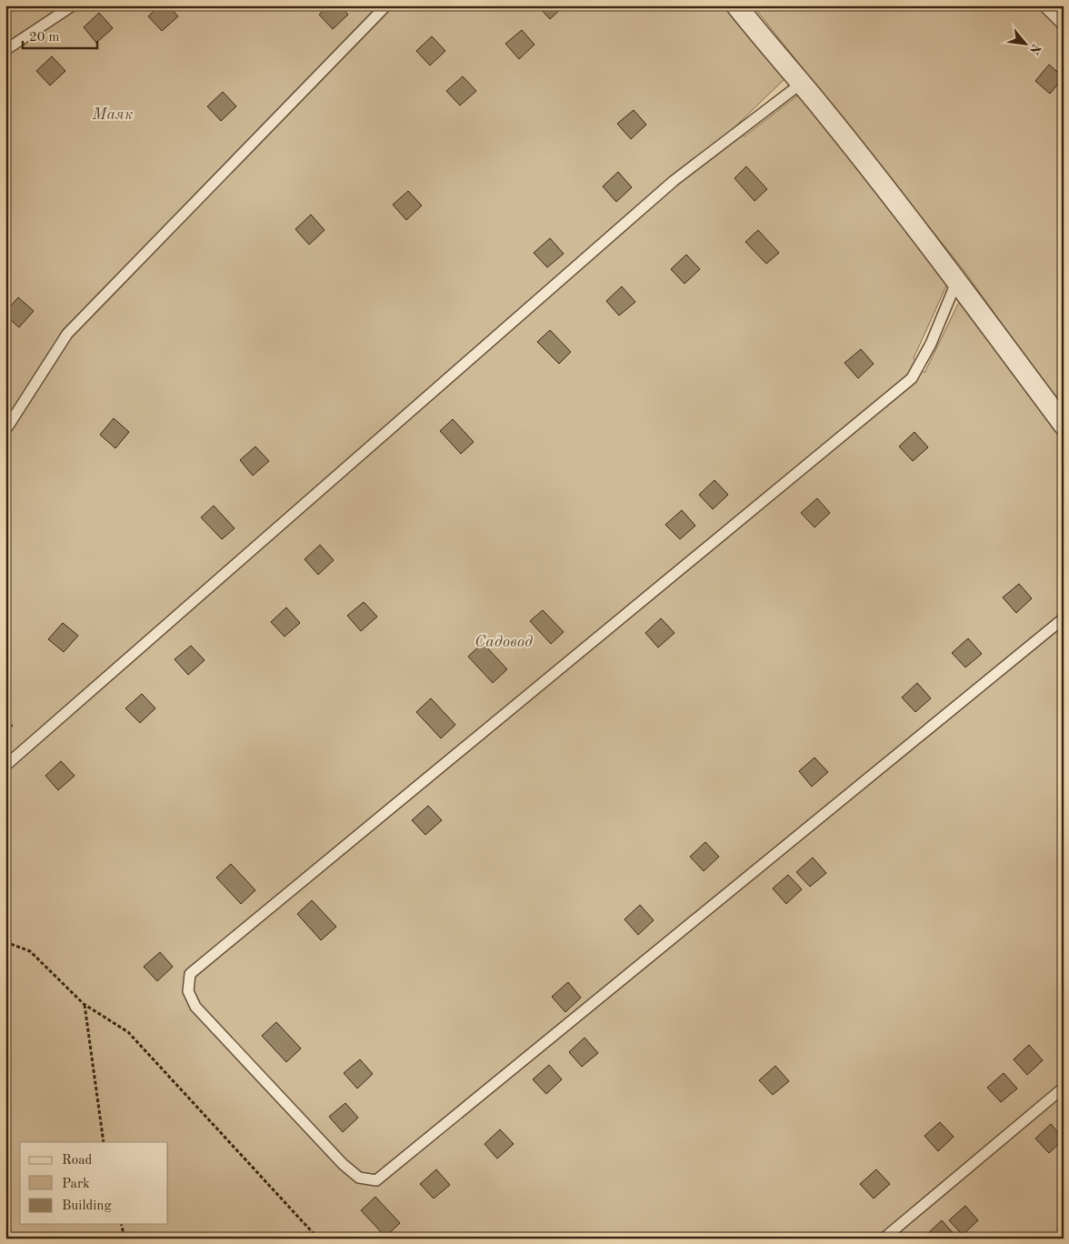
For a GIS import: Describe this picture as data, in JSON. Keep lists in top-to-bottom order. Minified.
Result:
{"parks":["Маяк","Садовод"],"legend":["Road","Park","Building"],"scale_bar":"20 m","north":"bottom right"}
